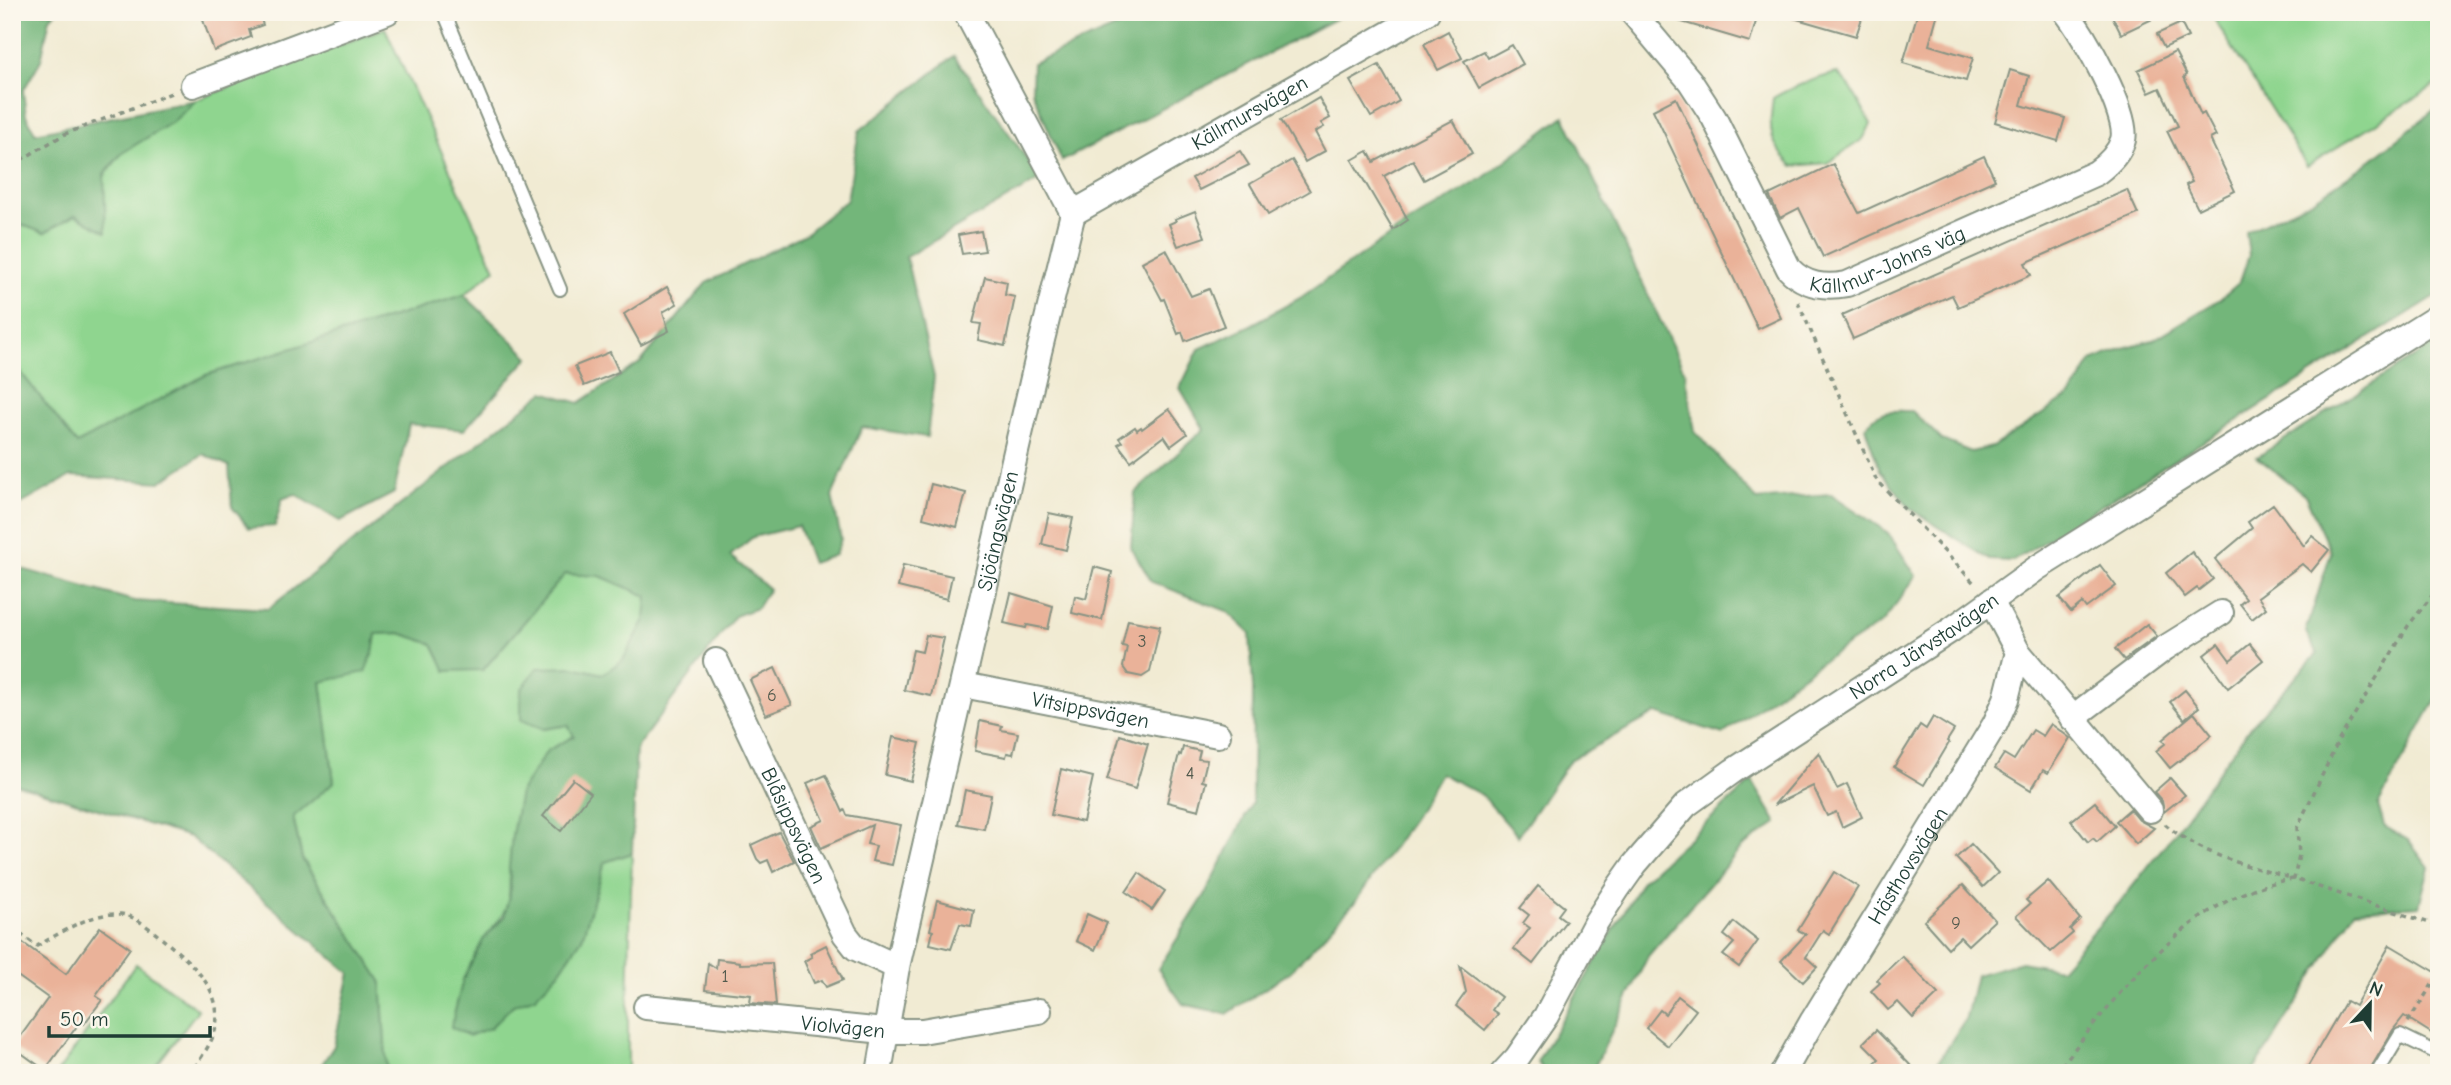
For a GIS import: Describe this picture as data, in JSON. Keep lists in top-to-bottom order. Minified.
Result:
{"streets":{"street":["Källmursvägen","Källmur-Johns väg","Sjöängsvägen","Norra Järvstavägen","Vitsippsvägen","Blåsippsvägen","Hästhovsvägen","Violvägen"]},"crossings":[["Källmursvägen","Sjöängsvägen"],["Sjöängsvägen","Vitsippsvägen"],["Sjöängsvägen","Blåsippsvägen"],["Sjöängsvägen","Violvägen"]],"house_numbers":["3","6","4","9","1"],"scale_bar":"50 m","north":"top"}
